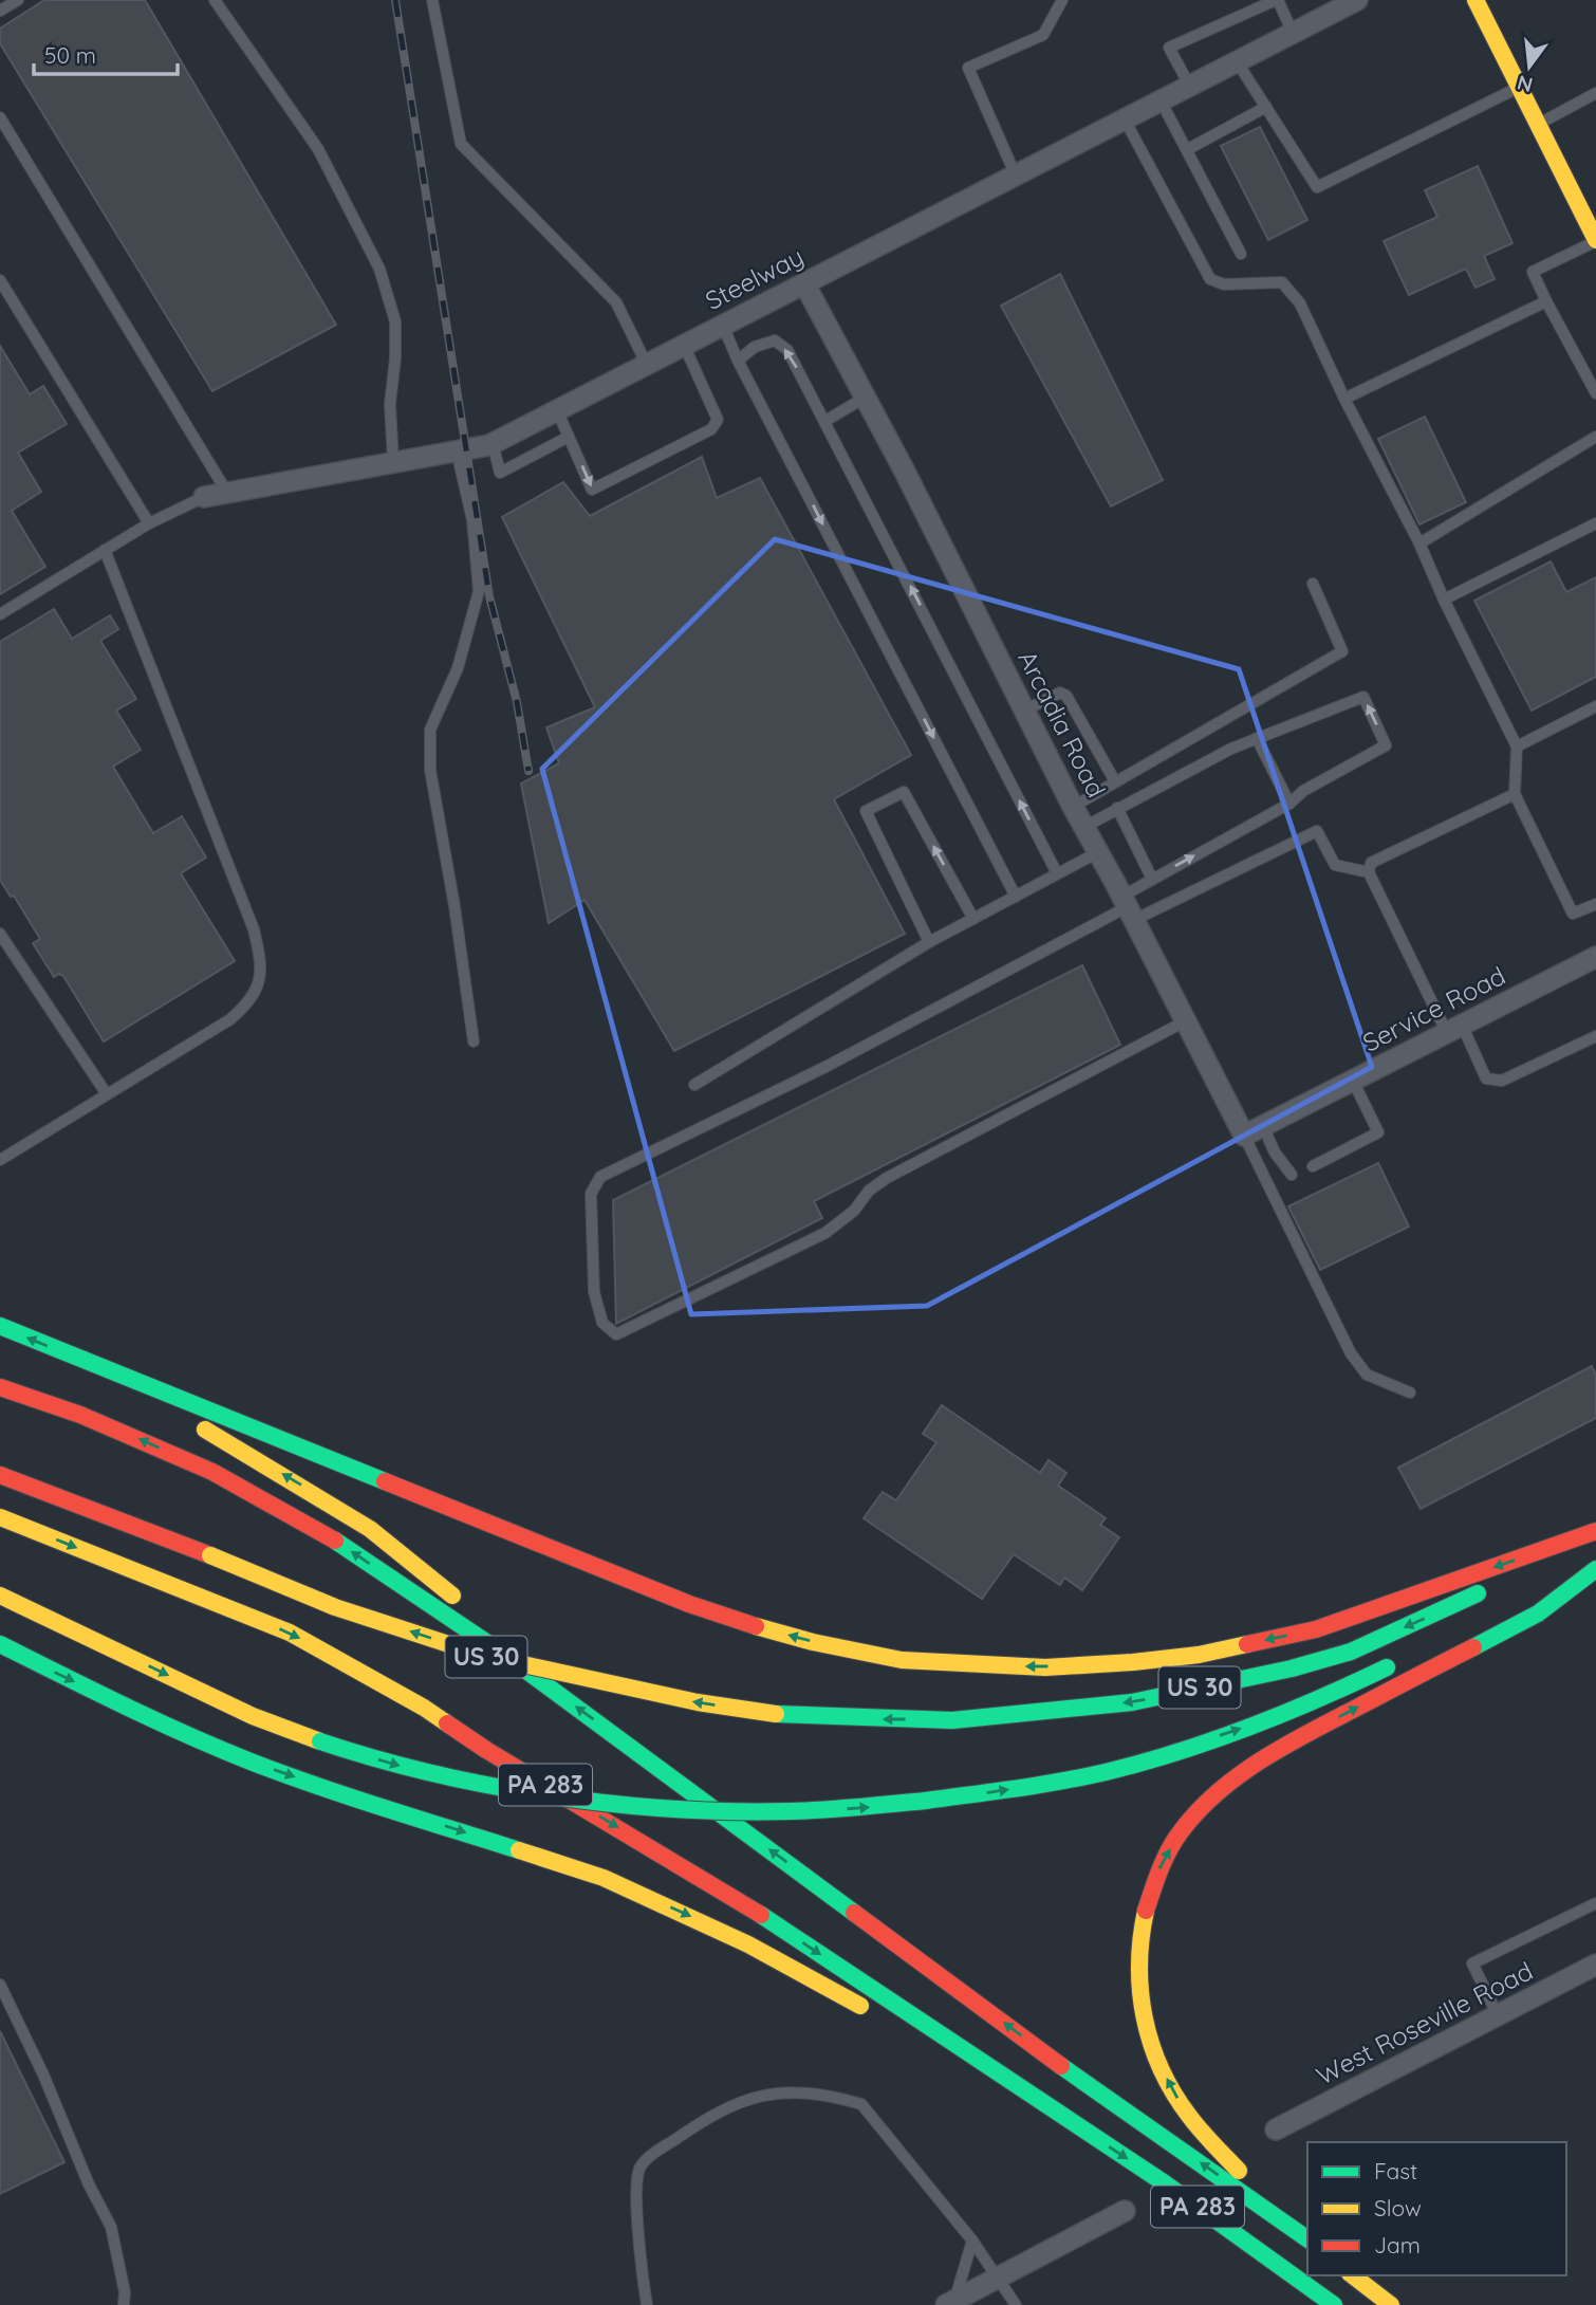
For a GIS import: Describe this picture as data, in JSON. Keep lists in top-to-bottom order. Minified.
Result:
{"streets":{"main road":["US 30","PA 283"],"street":["Steelway","Arcadia Road","Service Road","West Roseville Road"]},"crossings":[["Steelway","Arcadia Road"]],"legend":["Fast","Slow","Jam"],"scale_bar":"50 m","north":"bottom"}
